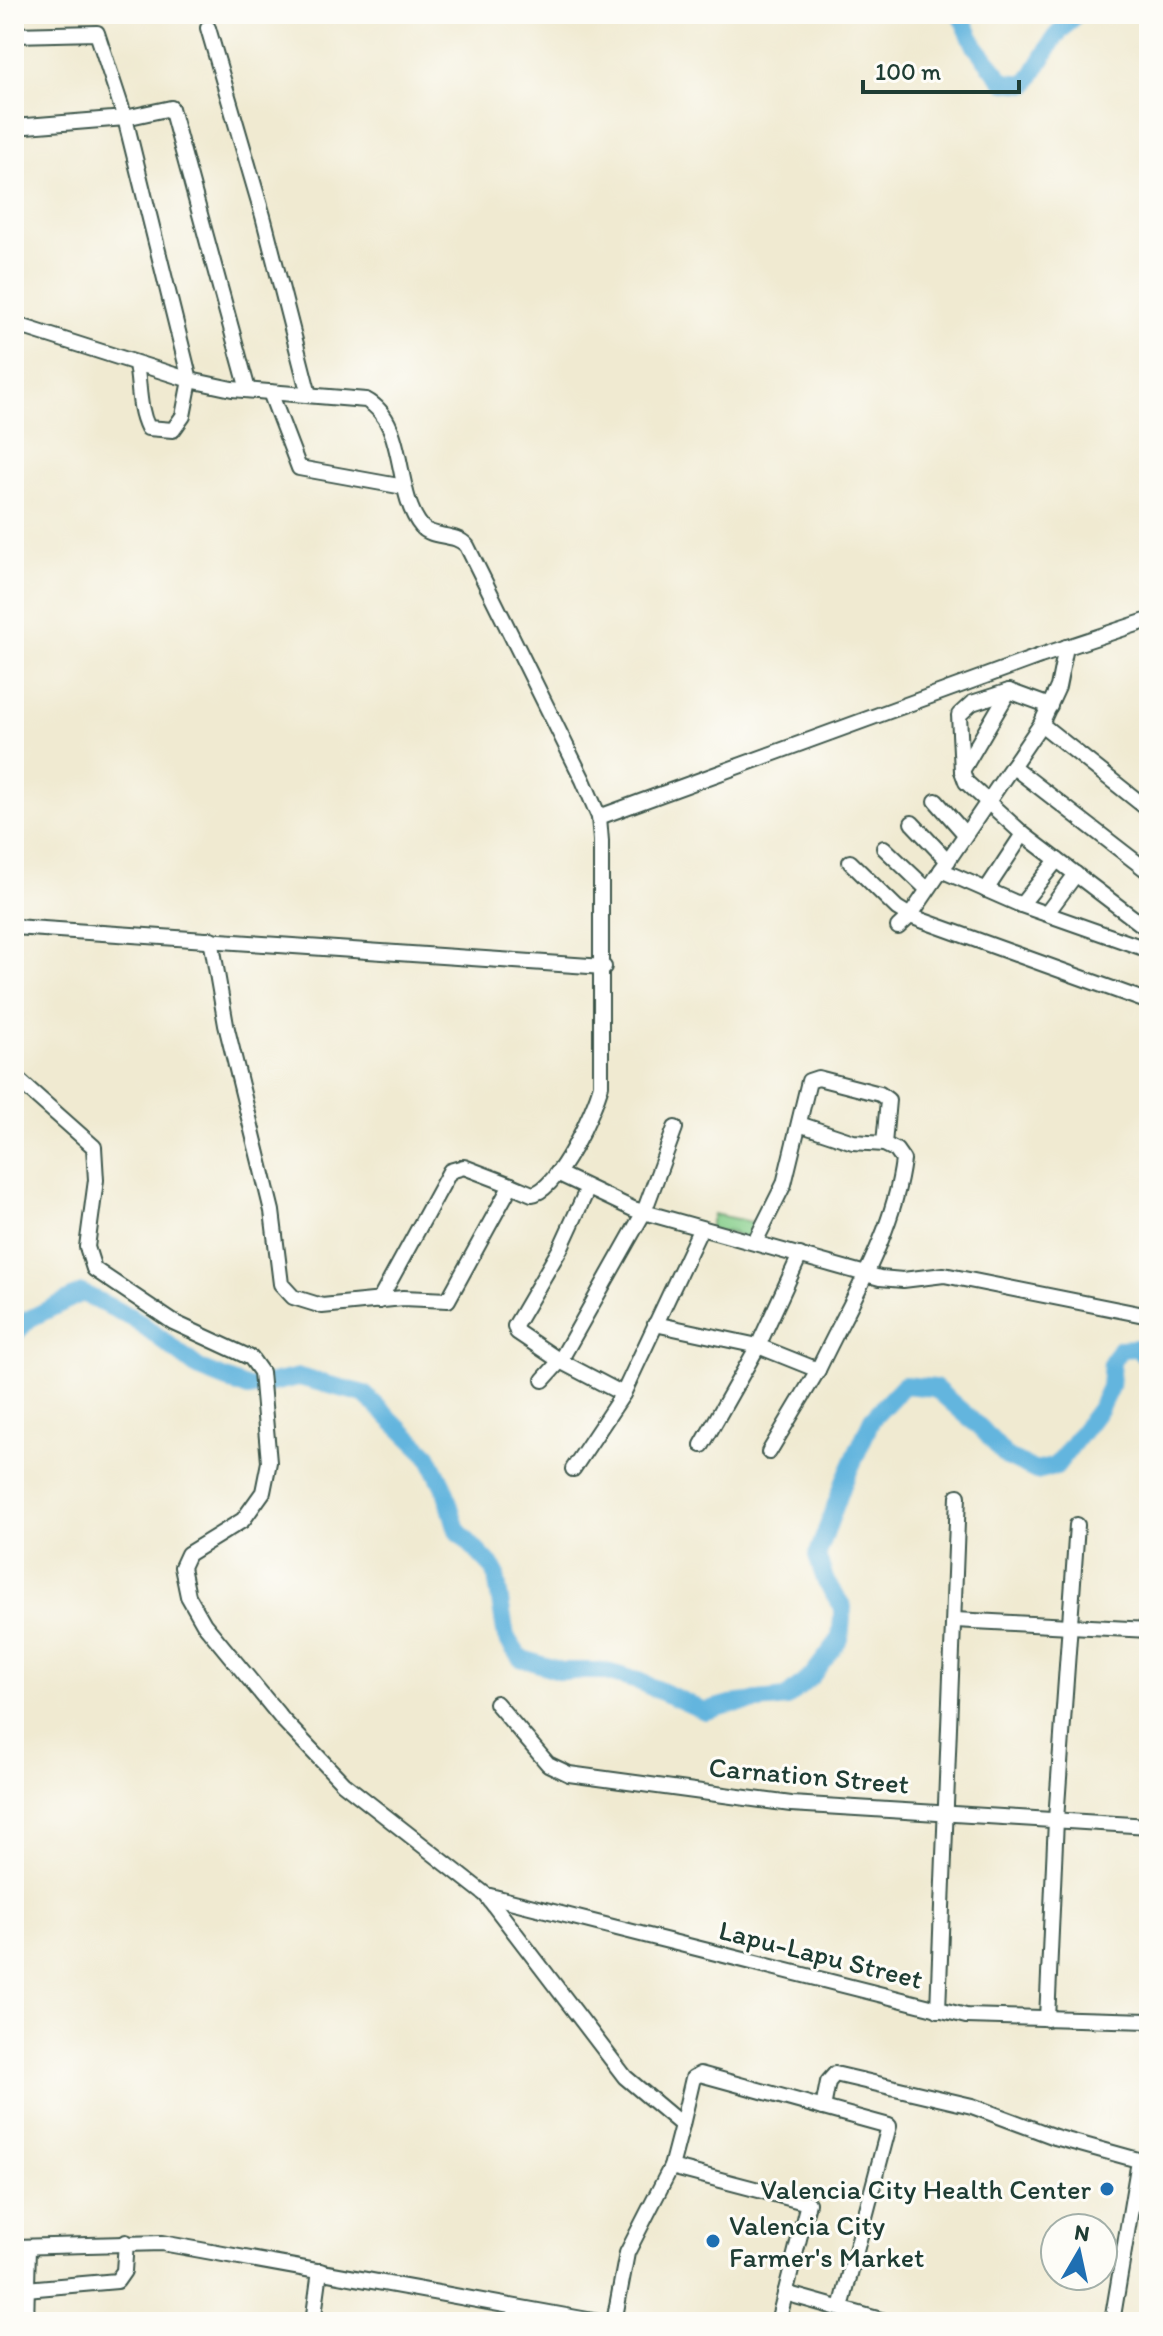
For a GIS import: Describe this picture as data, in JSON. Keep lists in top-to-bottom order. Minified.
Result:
{"streets":{"street":["Carnation Street","Lapu-Lapu Street"]},"places":["Valencia City Health Center","Valencia City Farmer's Market"],"scale_bar":"100 m","north":"top"}
